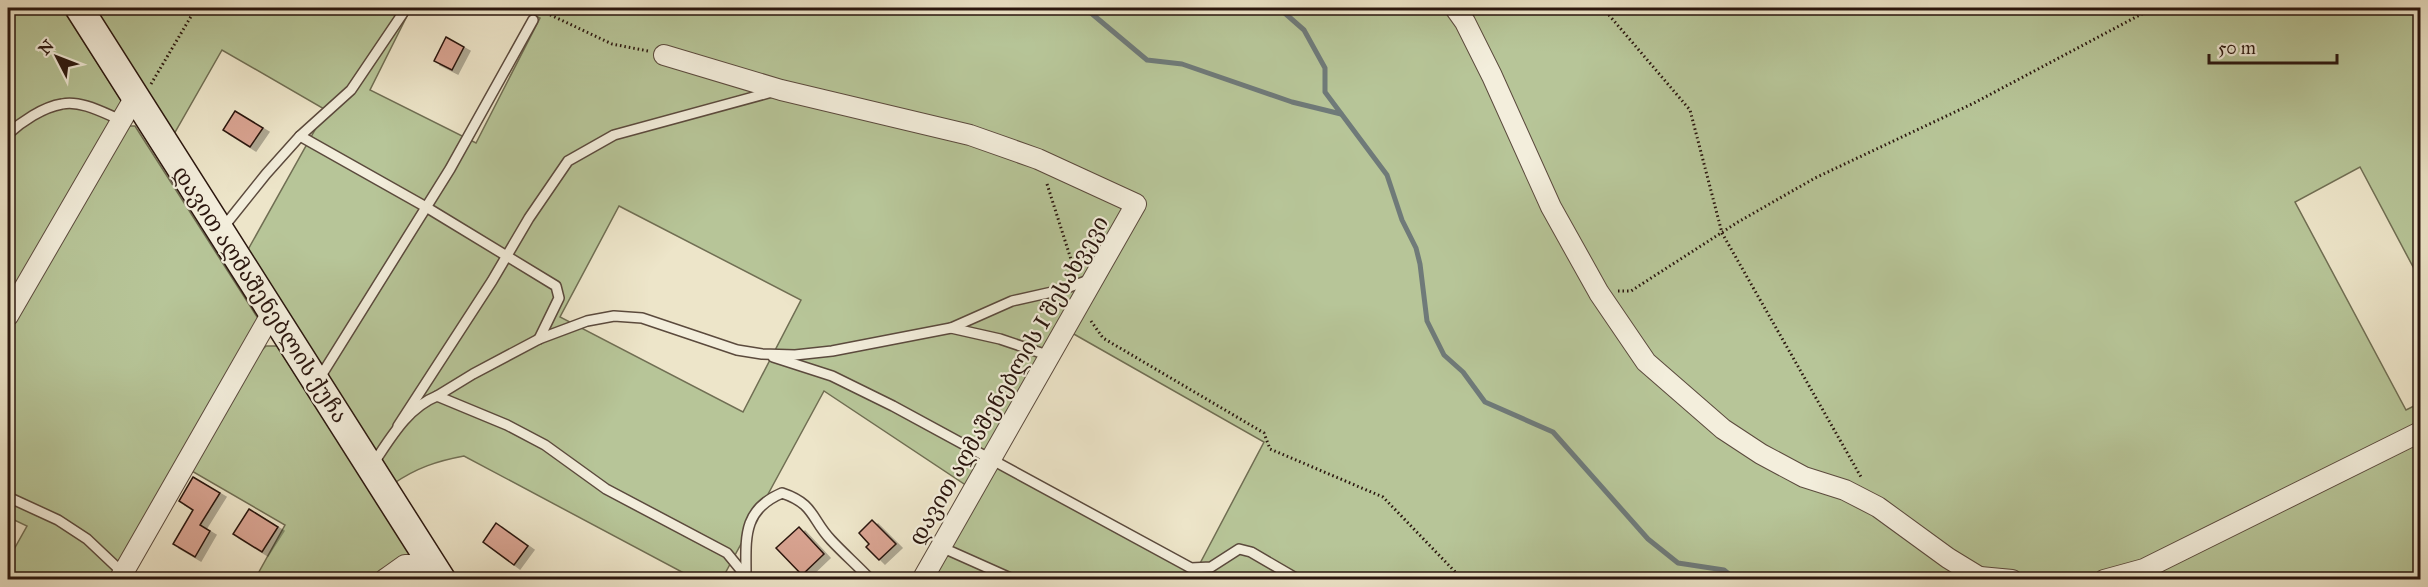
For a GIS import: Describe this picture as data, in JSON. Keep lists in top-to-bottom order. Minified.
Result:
{"streets":{"street":["დავით აღმაშენებლის ქუჩა","დავით აღმაშენებლის I შესახვევი"]},"scale_bar":"50 m","north":"top left"}
